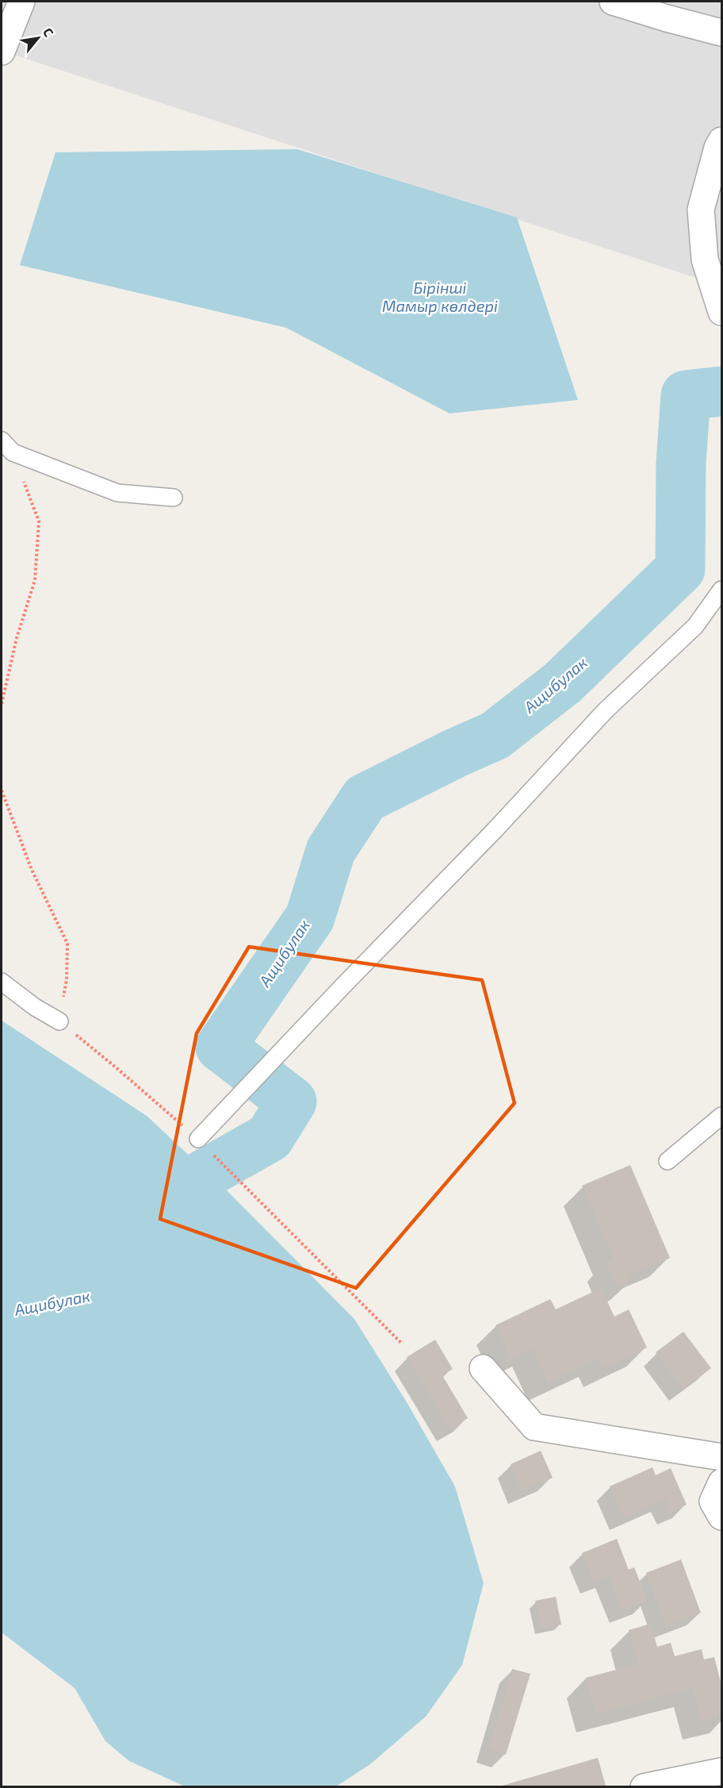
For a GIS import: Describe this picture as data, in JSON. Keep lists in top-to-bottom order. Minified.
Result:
{"water":["Бірінші Мамыр көлдері","Ащибулак"],"north":"top right"}
